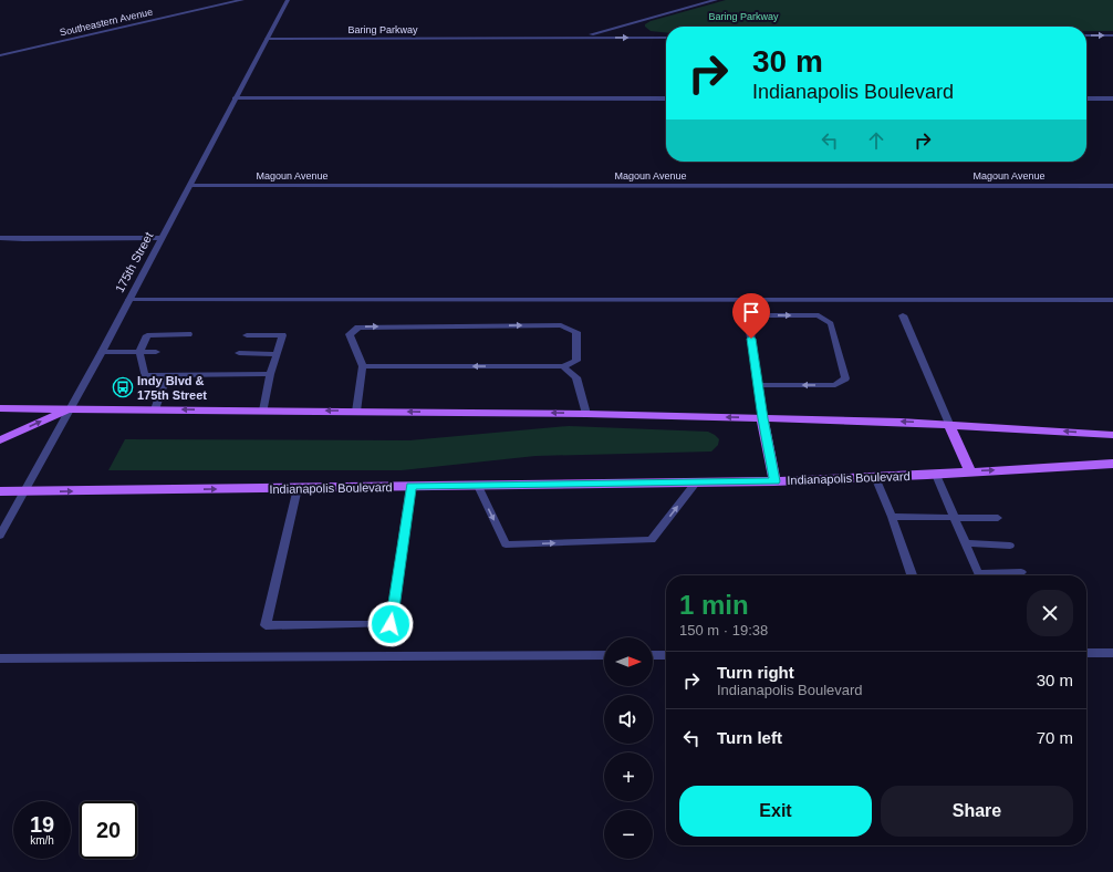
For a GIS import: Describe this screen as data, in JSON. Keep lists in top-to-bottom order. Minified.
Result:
{"streets":{"main road":["Indianapolis Boulevard"],"street":["Southeastern Avenue","Baring Parkway","Magoun Avenue","175th Street"]},"crossings":[["Baring Parkway","175th Street"],["Magoun Avenue","175th Street"],["175th Street","Indianapolis Boulevard"]],"parks":["Baring Parkway"],"places":{"bus stop":["Indy Blvd & 175th Street"]},"north":"right","page":{"turn":["30 m","Indianapolis Boulevard"],"heading":["1 min","150 m · 19:38"],"map_buttons":["+","−"],"list":[{"name":"Turn right","note":"Indianapolis Boulevard","value":"30 m"},{"name":"Turn left","value":"70 m"}],"buttons":["Exit","Share"],"speed":"19 km/h","limit":"20"}}
